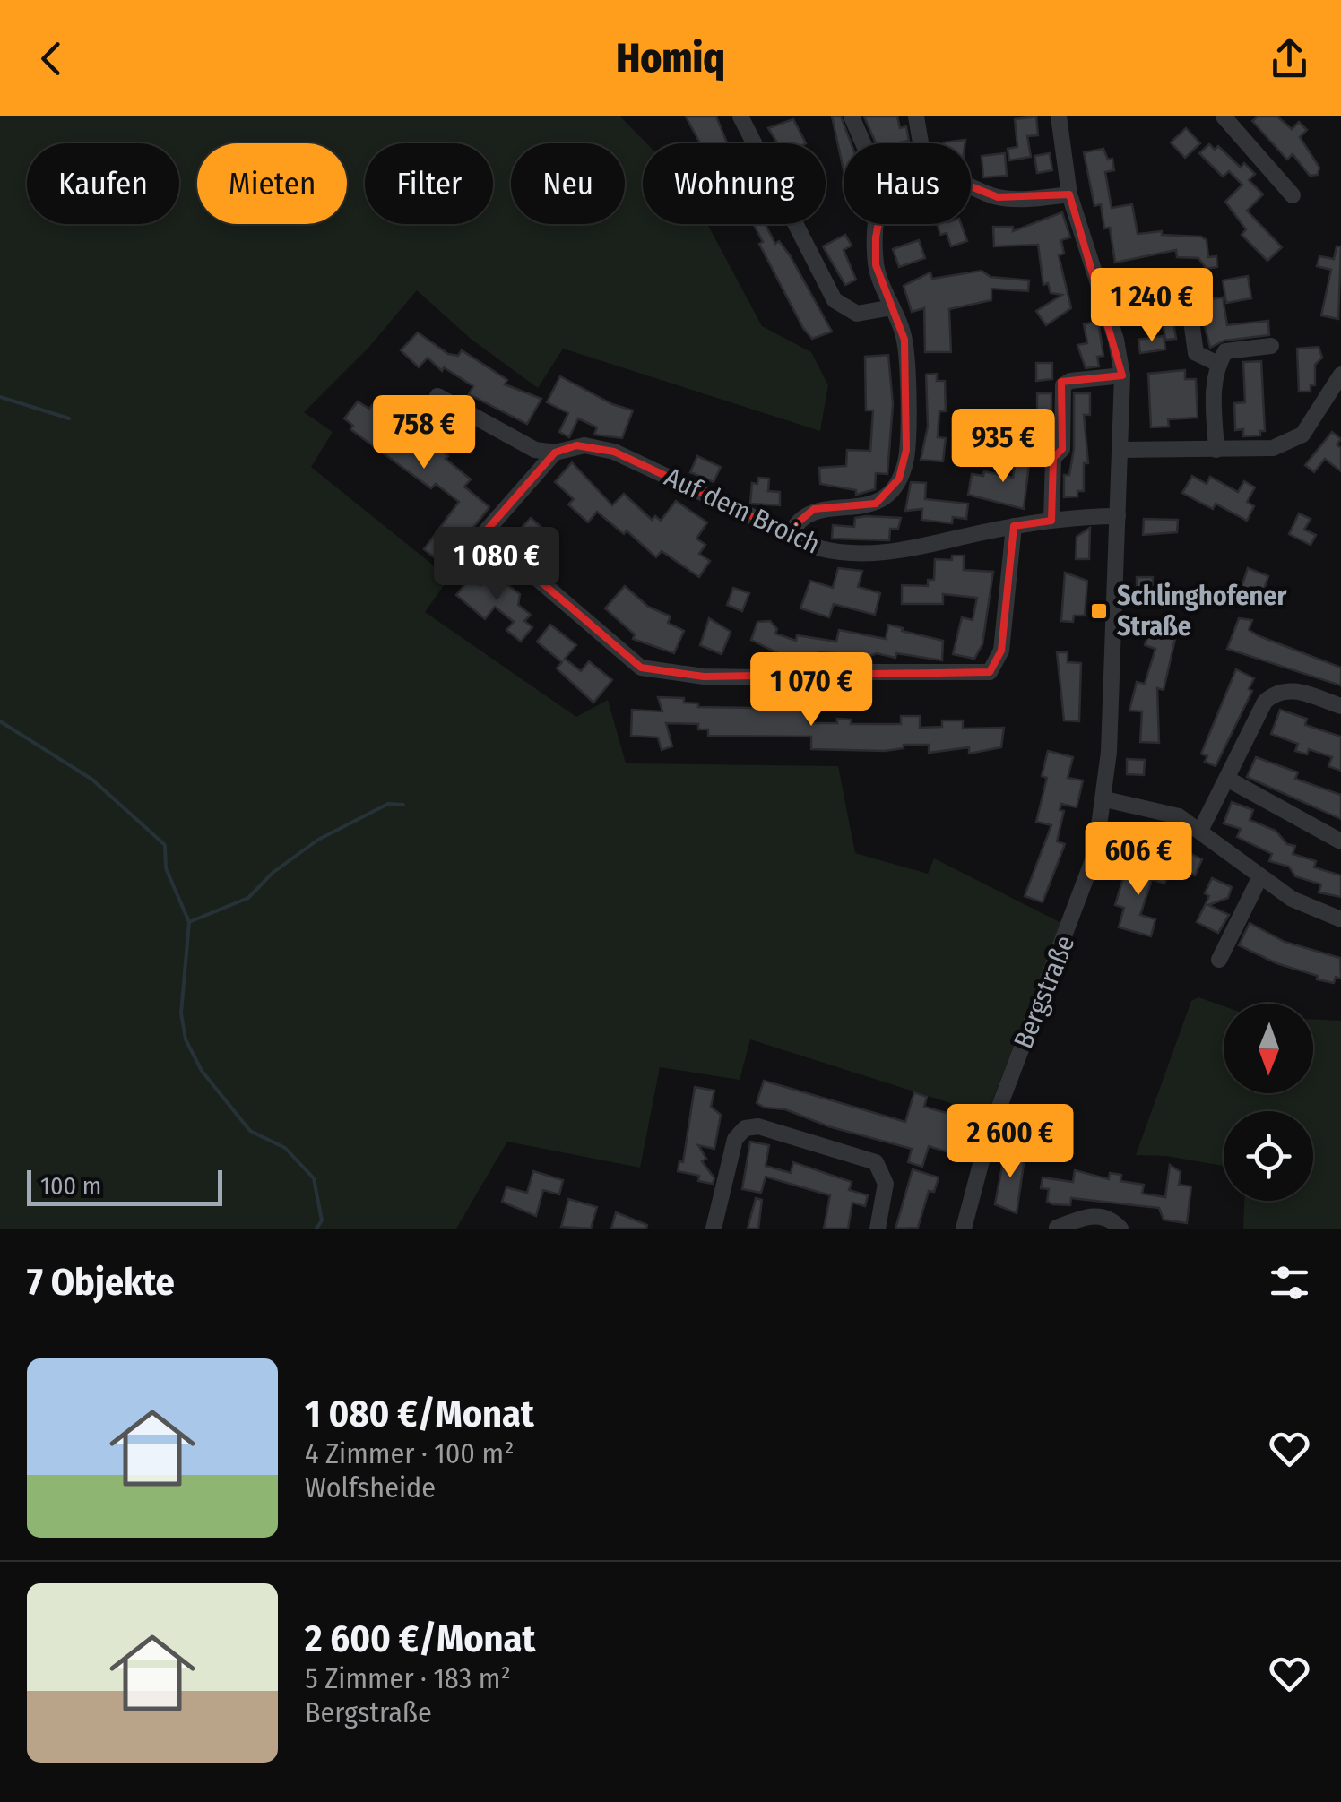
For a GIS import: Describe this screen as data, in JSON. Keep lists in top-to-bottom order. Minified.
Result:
{"streets":{"street":["Auf dem Broich","Bergstraße"]},"crossings":[["Auf dem Broich","Bergstraße"]],"places":{"transit":["Schlinghofener Straße"]},"scale_bar":"100 m","north":"bottom","page":{"header":"Homiq","chip":["Kaufen","Mieten","Filter","Neu","Wohnung","Haus"],"price":["1 240 €","758 €","935 €","1 080 €","1 070 €","606 €","2 600 €"],"scale":"100 m","heading":"7 Objekte","list":[{"name":"1 080 €/Monat","note":"4 Zimmer · 100 m² · Wolfsheide"},{"name":"2 600 €/Monat","note":"5 Zimmer · 183 m² · Bergstraße"}]}}
